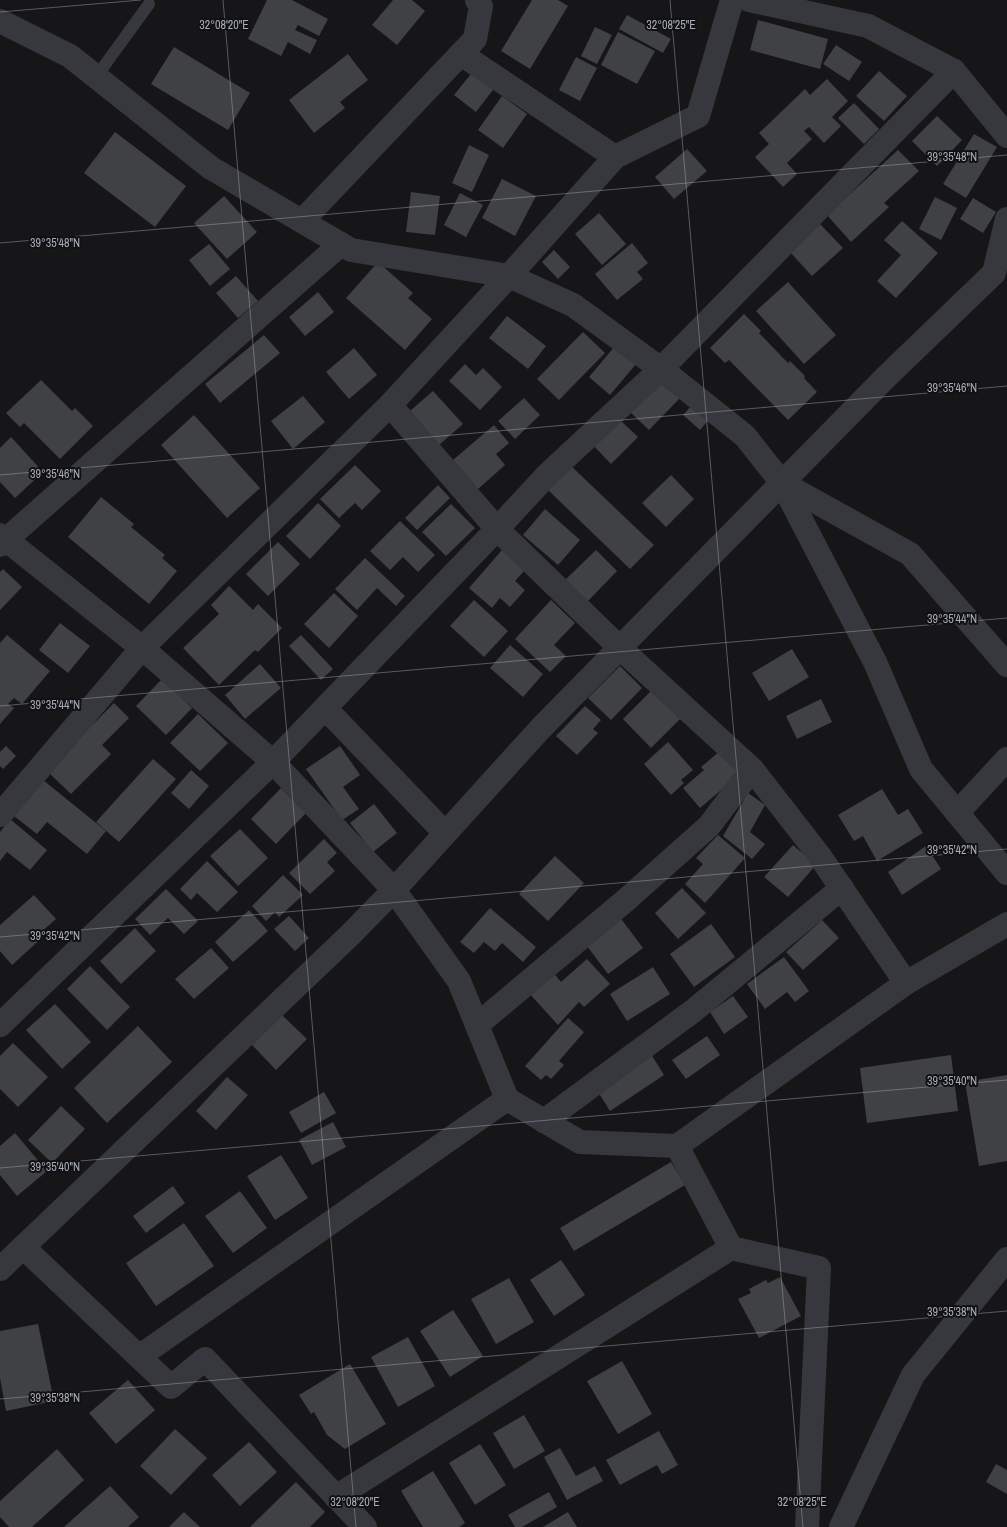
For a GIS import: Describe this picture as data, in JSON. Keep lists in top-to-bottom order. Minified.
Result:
{"coordinates":["32°08'20\"E","32°08'25\"E","39°35'48\"N","39°35'46\"N","39°35'44\"N","39°35'42\"N","39°35'40\"N","39°35'38\"N"]}
